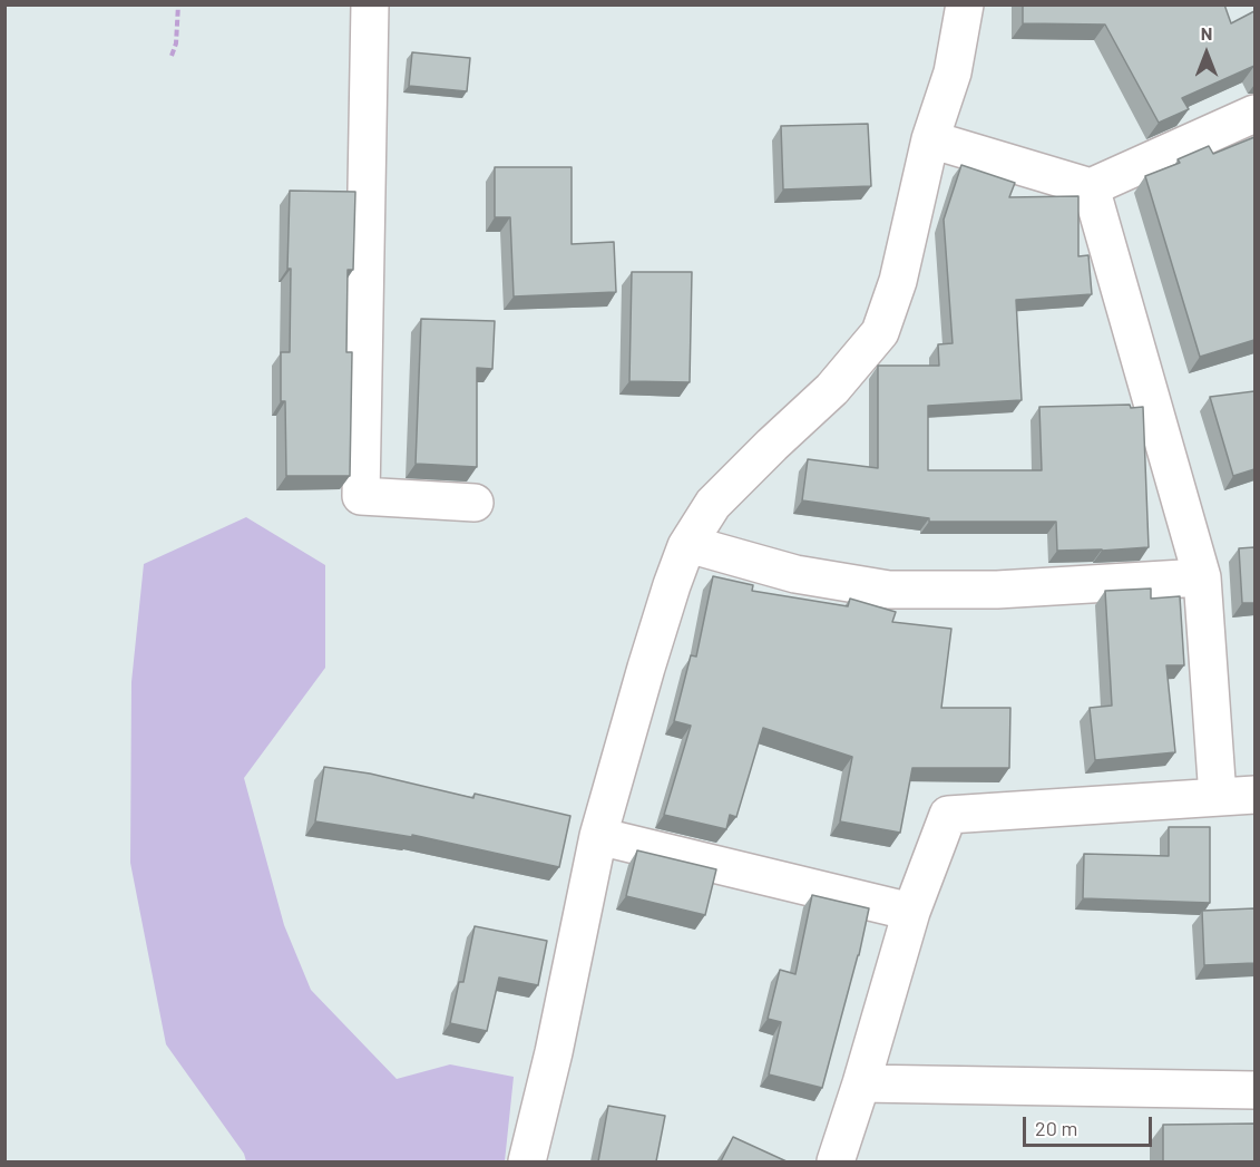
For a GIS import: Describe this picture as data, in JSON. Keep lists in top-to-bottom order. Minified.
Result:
{"scale_bar":"20 m","north":"top"}
